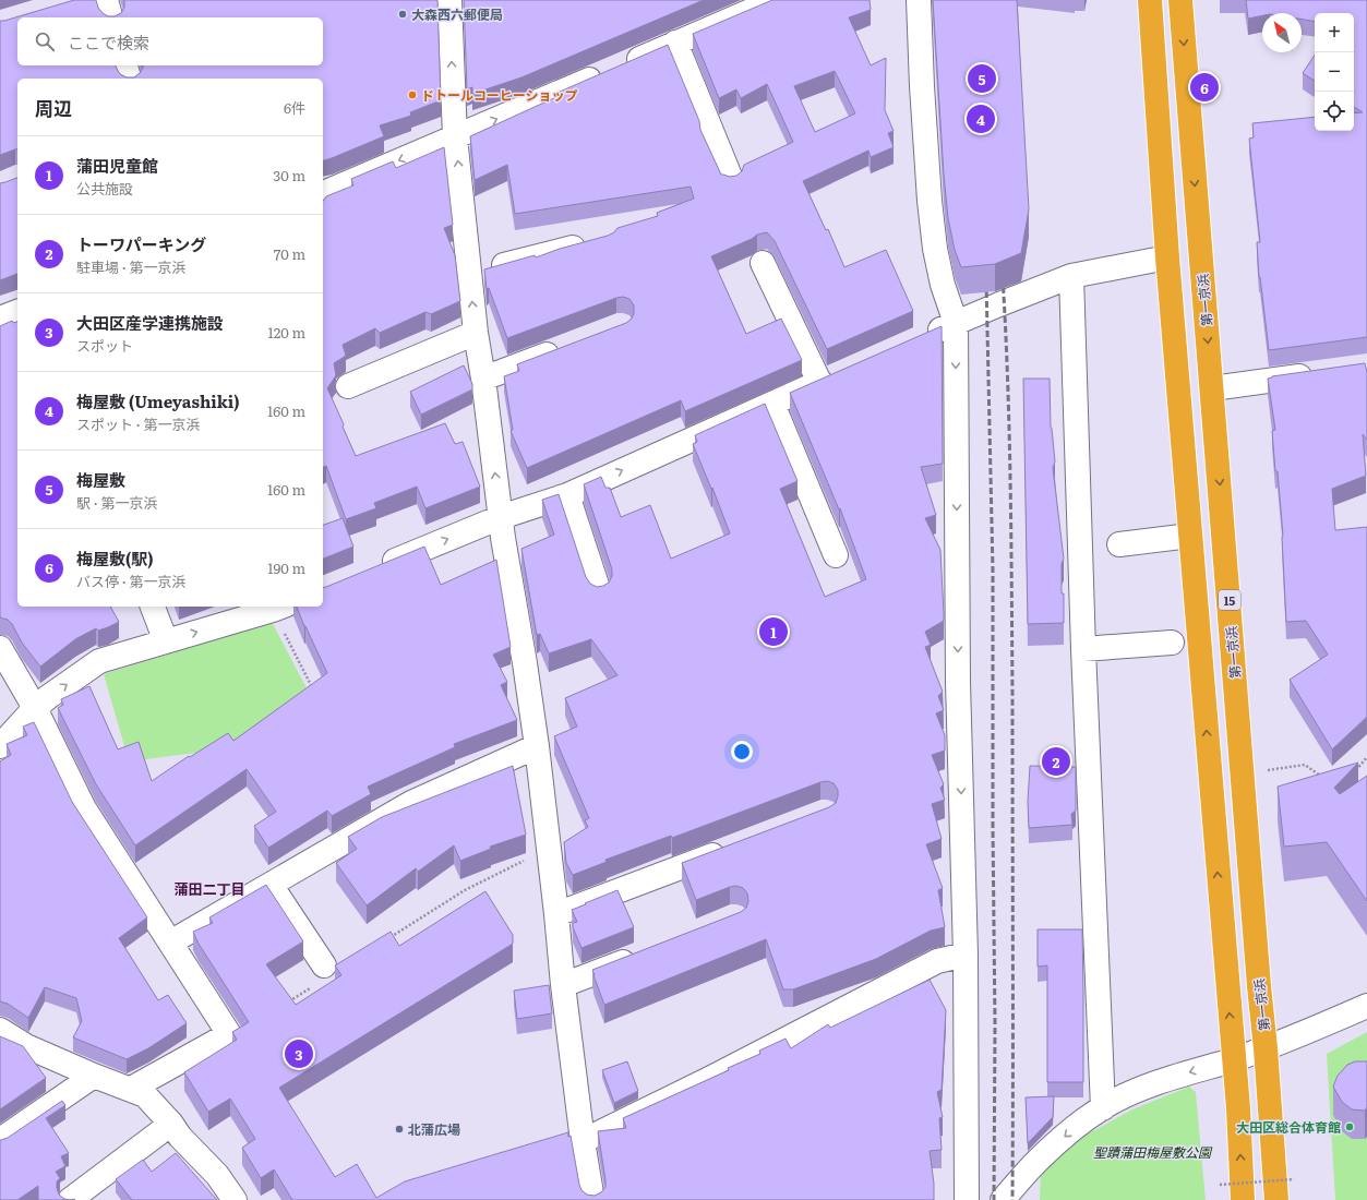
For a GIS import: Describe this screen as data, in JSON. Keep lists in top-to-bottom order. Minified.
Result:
{"streets":{"highway":["第一京浜","15"]},"districts":["蒲田二丁目"],"parks":["聖蹟蒲田梅屋敷公園"],"places":["大森西六郵便局","ドトールコーヒーショップ","大田区総合体育館","北蒲広場"],"north":"top left","page":{"map_buttons":["+","−"],"search":"ここで検索","pins":["5","6","4","1","2","3"],"heading":["周辺","6件"],"list":[{"mark":"1","name":"蒲田児童館","note":"公共施設","value":"30 m"},{"mark":"2","name":"トーワパーキング","note":"駐車場 · 第一京浜","value":"70 m"},{"mark":"3","name":"大田区産学連携施設","note":"スポット","value":"120 m"},{"mark":"4","name":"梅屋敷 (Umeyashiki)","note":"スポット · 第一京浜","value":"160 m"},{"mark":"5","name":"梅屋敷","note":"駅 · 第一京浜","value":"160 m"},{"mark":"6","name":"梅屋敷(駅)","note":"バス停 · 第一京浜","value":"190 m"}]}}
